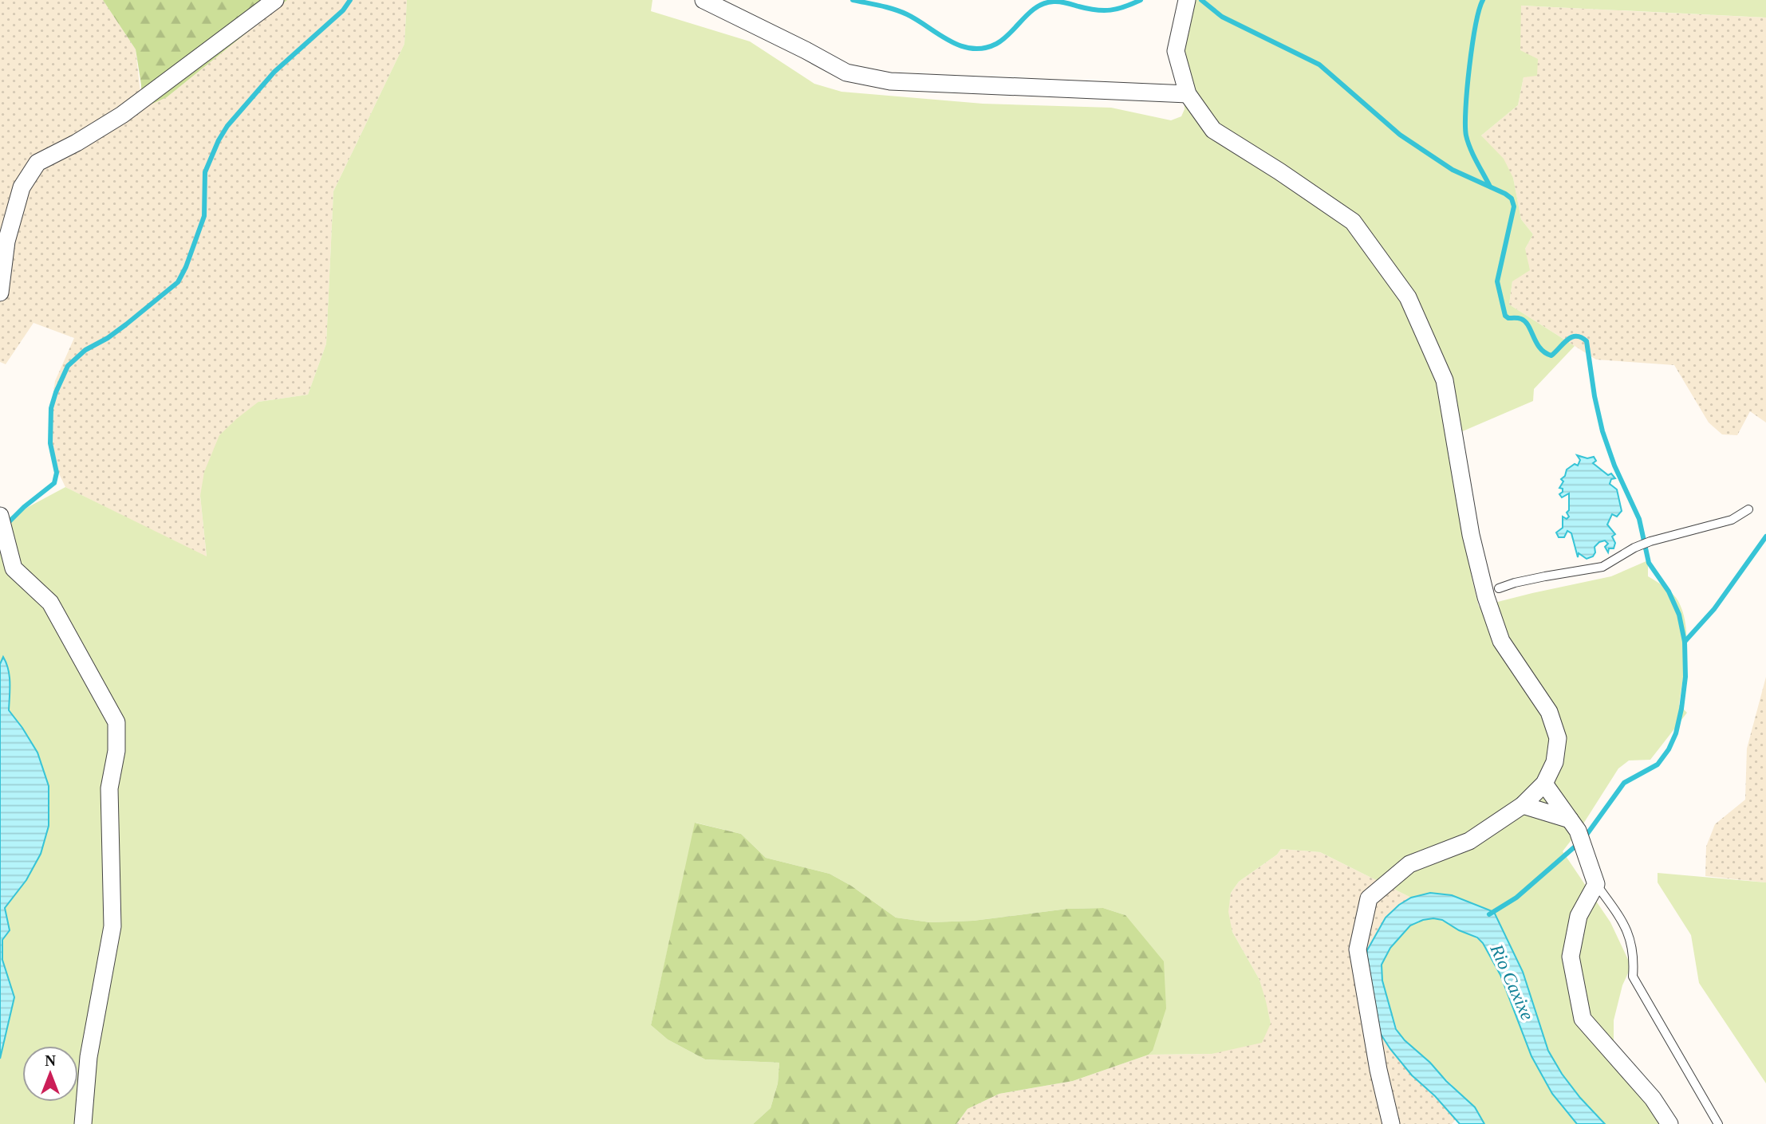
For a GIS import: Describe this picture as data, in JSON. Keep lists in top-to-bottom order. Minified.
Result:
{"water":["Rio Caxixe"],"north":"top"}
